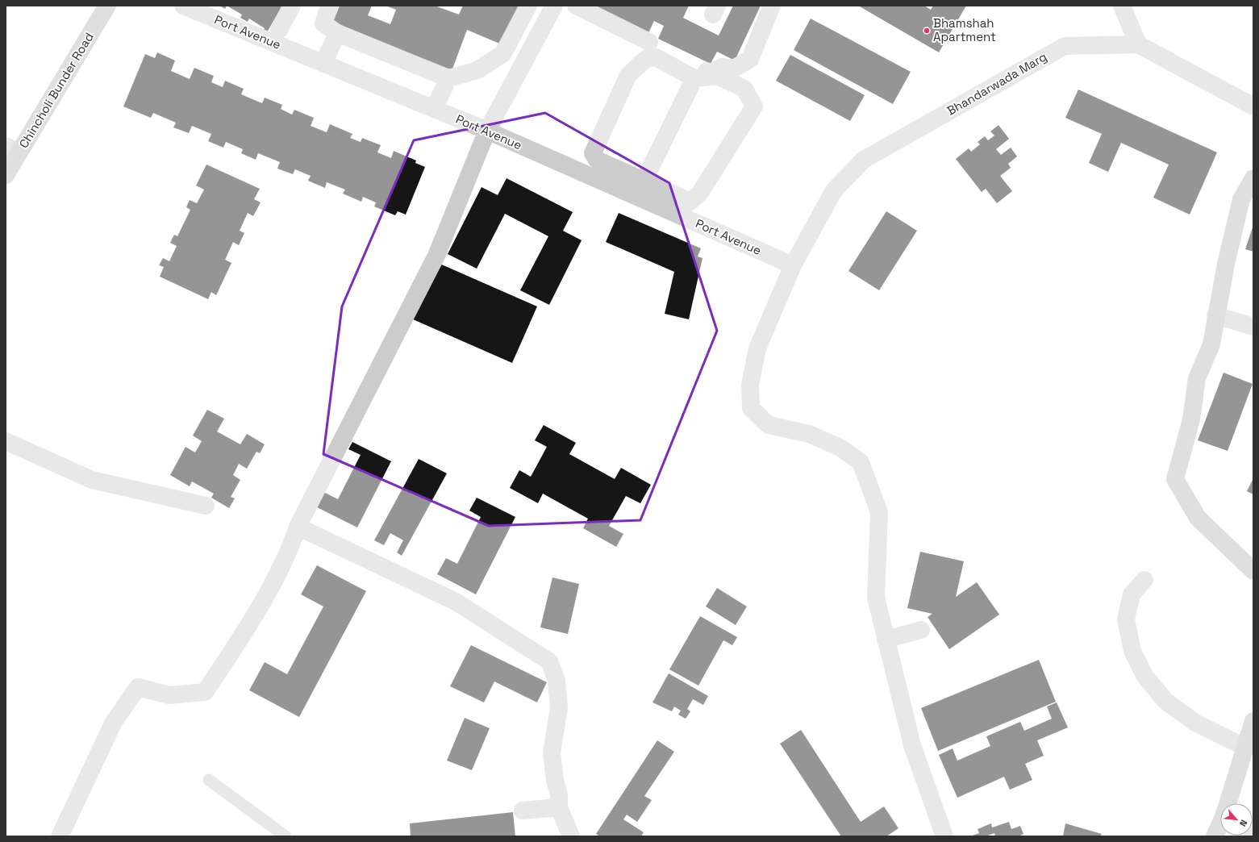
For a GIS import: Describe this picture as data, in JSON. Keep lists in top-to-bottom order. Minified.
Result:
{"streets":{"street":["Port Avenue","Bhandarwada Marg","Chincholi Bunder Road"]},"crossings":[["Port Avenue","Bhandarwada Marg"]],"places":["Bhamshah Apartment"],"north":"bottom right"}
